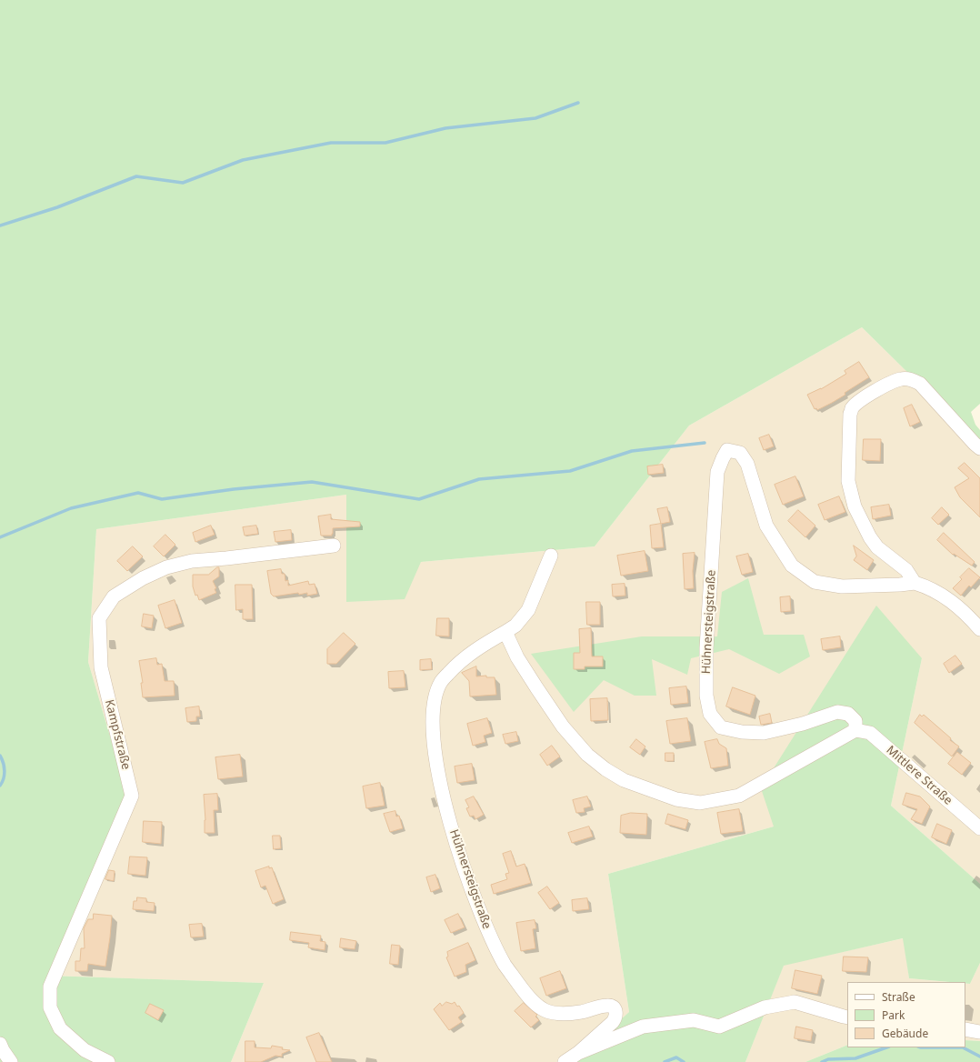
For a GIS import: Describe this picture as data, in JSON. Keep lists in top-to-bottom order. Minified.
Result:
{"streets":{"street":["Hühnersteigstraße","Kampfstraße","Mittlere Straße"]},"crossings":[["Hühnersteigstraße","Mittlere Straße"]],"legend":["Straße","Park","Gebäude"]}
